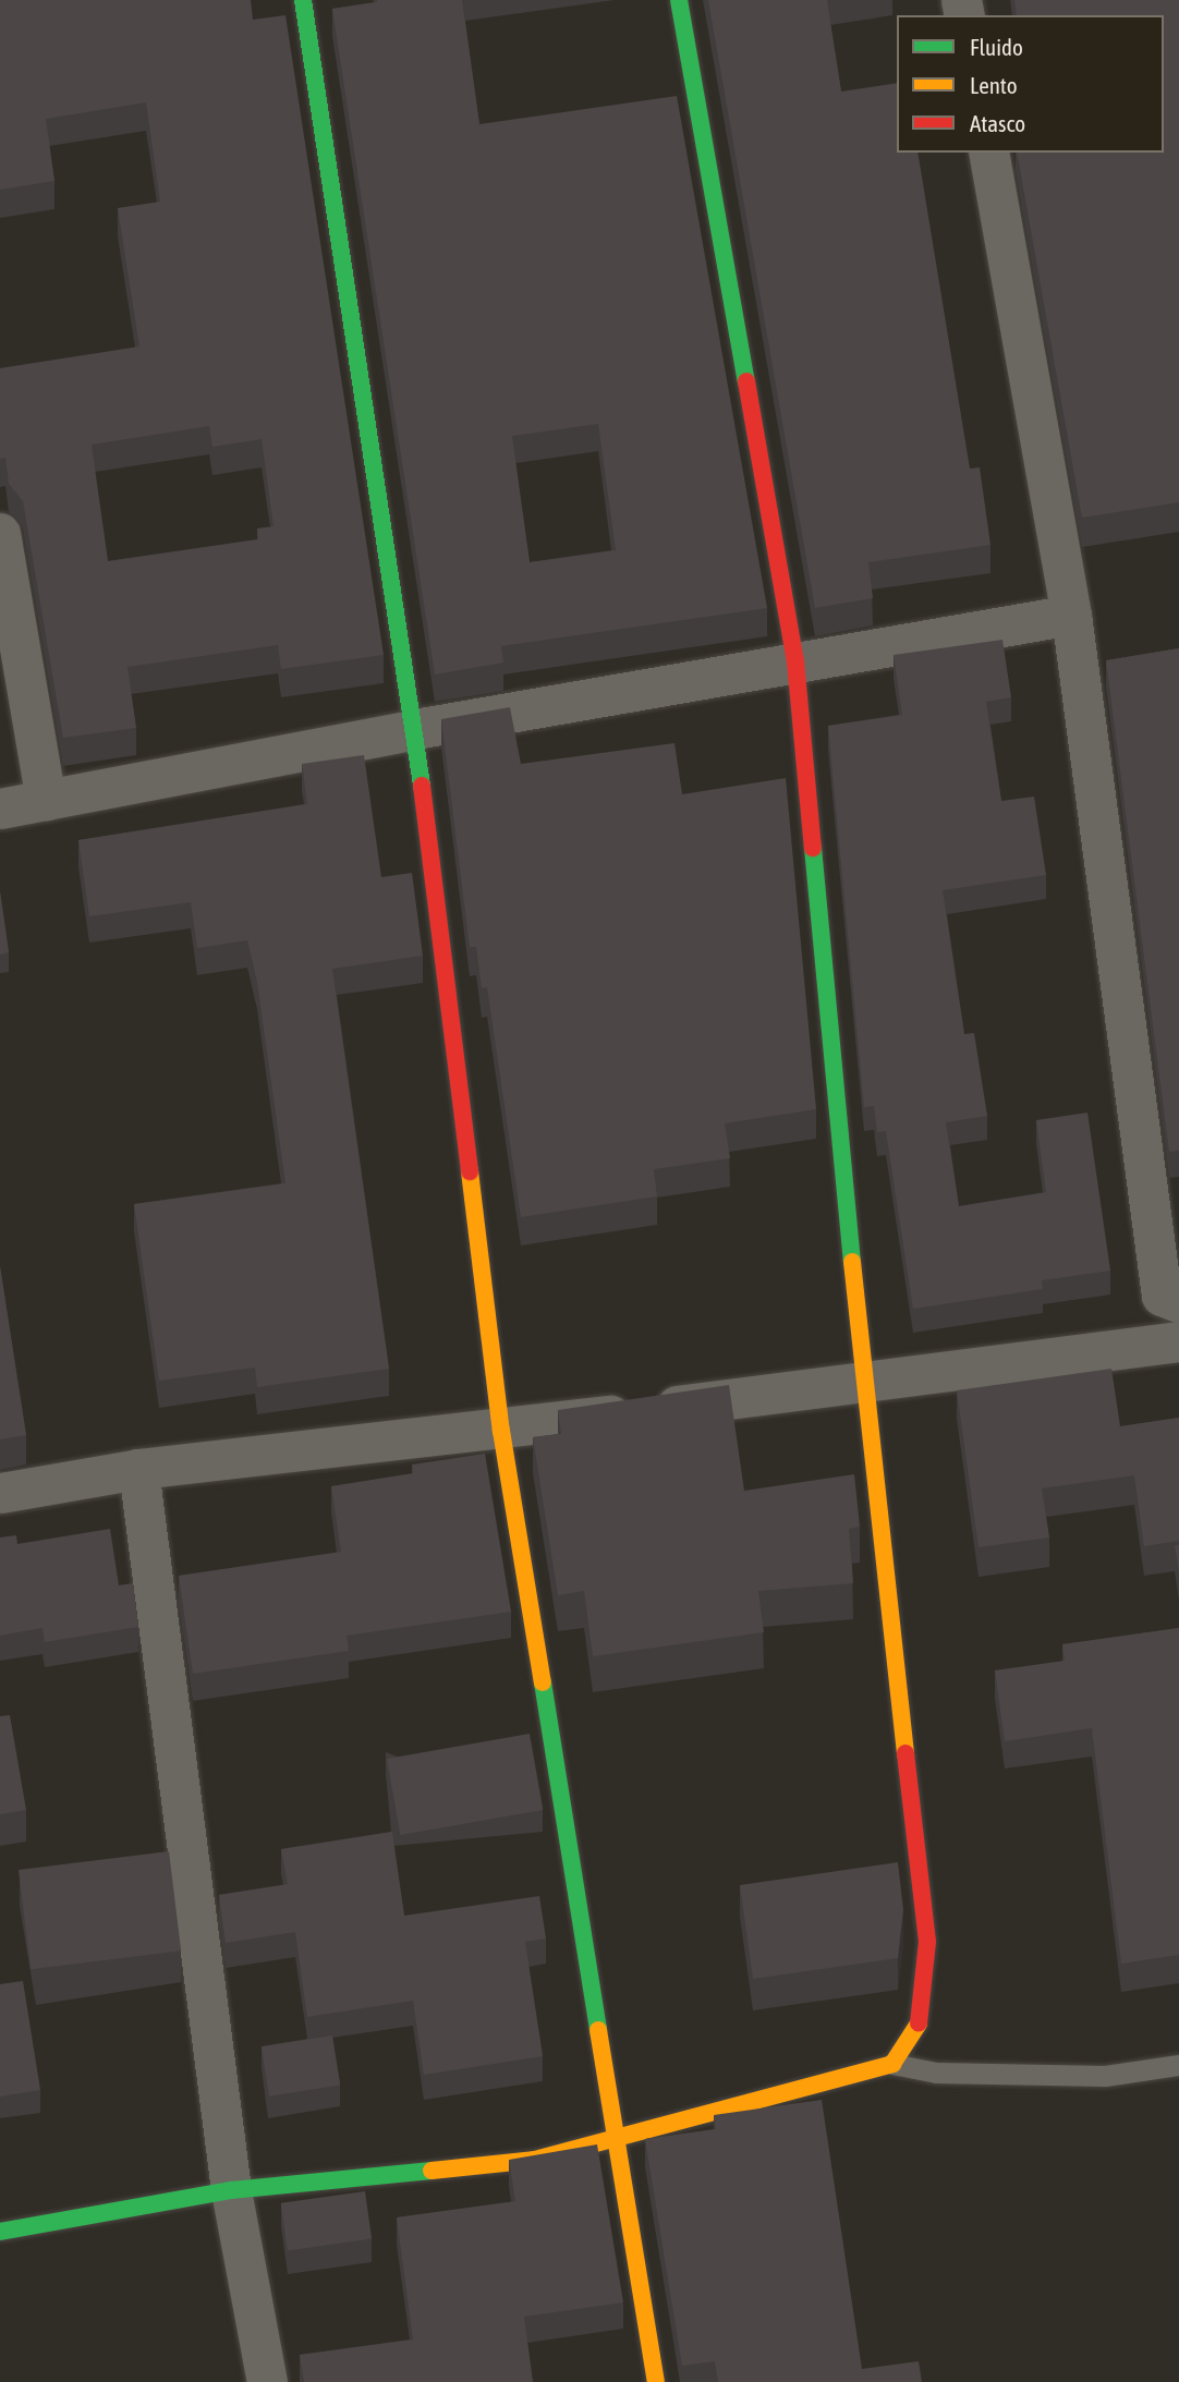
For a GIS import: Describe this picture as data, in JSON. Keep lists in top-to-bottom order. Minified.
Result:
{"legend":["Fluido","Lento","Atasco"]}
